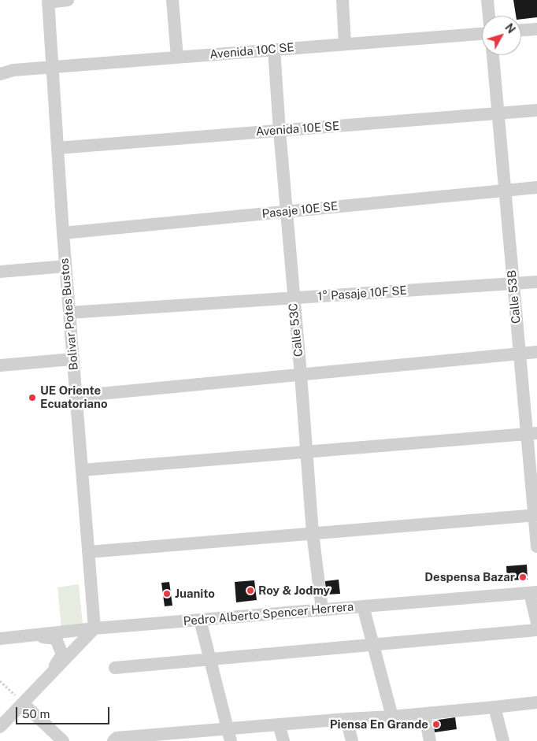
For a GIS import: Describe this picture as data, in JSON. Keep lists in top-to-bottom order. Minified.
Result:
{"streets":{"street":["Avenida 10C SE","Avenida 10E SE","Pasaje 10E SE","1° Pasaje 10F SE","Calle 53B","Bolivar Potes Bustos","Calle 53C","Pedro Alberto Spencer Herrera"]},"crossings":[["Avenida 10C SE","Bolivar Potes Bustos"],["Avenida 10C SE","Calle 53C"],["Avenida 10E SE","Calle 53B"],["Avenida 10E SE","Bolivar Potes Bustos"],["Avenida 10E SE","Calle 53C"],["Pasaje 10E SE","Calle 53B"],["Pasaje 10E SE","Bolivar Potes Bustos"],["Pasaje 10E SE","Calle 53C"],["1° Pasaje 10F SE","Calle 53B"],["1° Pasaje 10F SE","Bolivar Potes Bustos"],["1° Pasaje 10F SE","Calle 53C"],["Bolivar Potes Bustos","Pedro Alberto Spencer Herrera"],["Calle 53C","Pedro Alberto Spencer Herrera"]],"places":["UE Oriente Ecuatoriano","Despensa Bazar","Roy & Jodmy","Juanito","Piensa En Grande"],"scale_bar":"50 m","north":"top right"}
